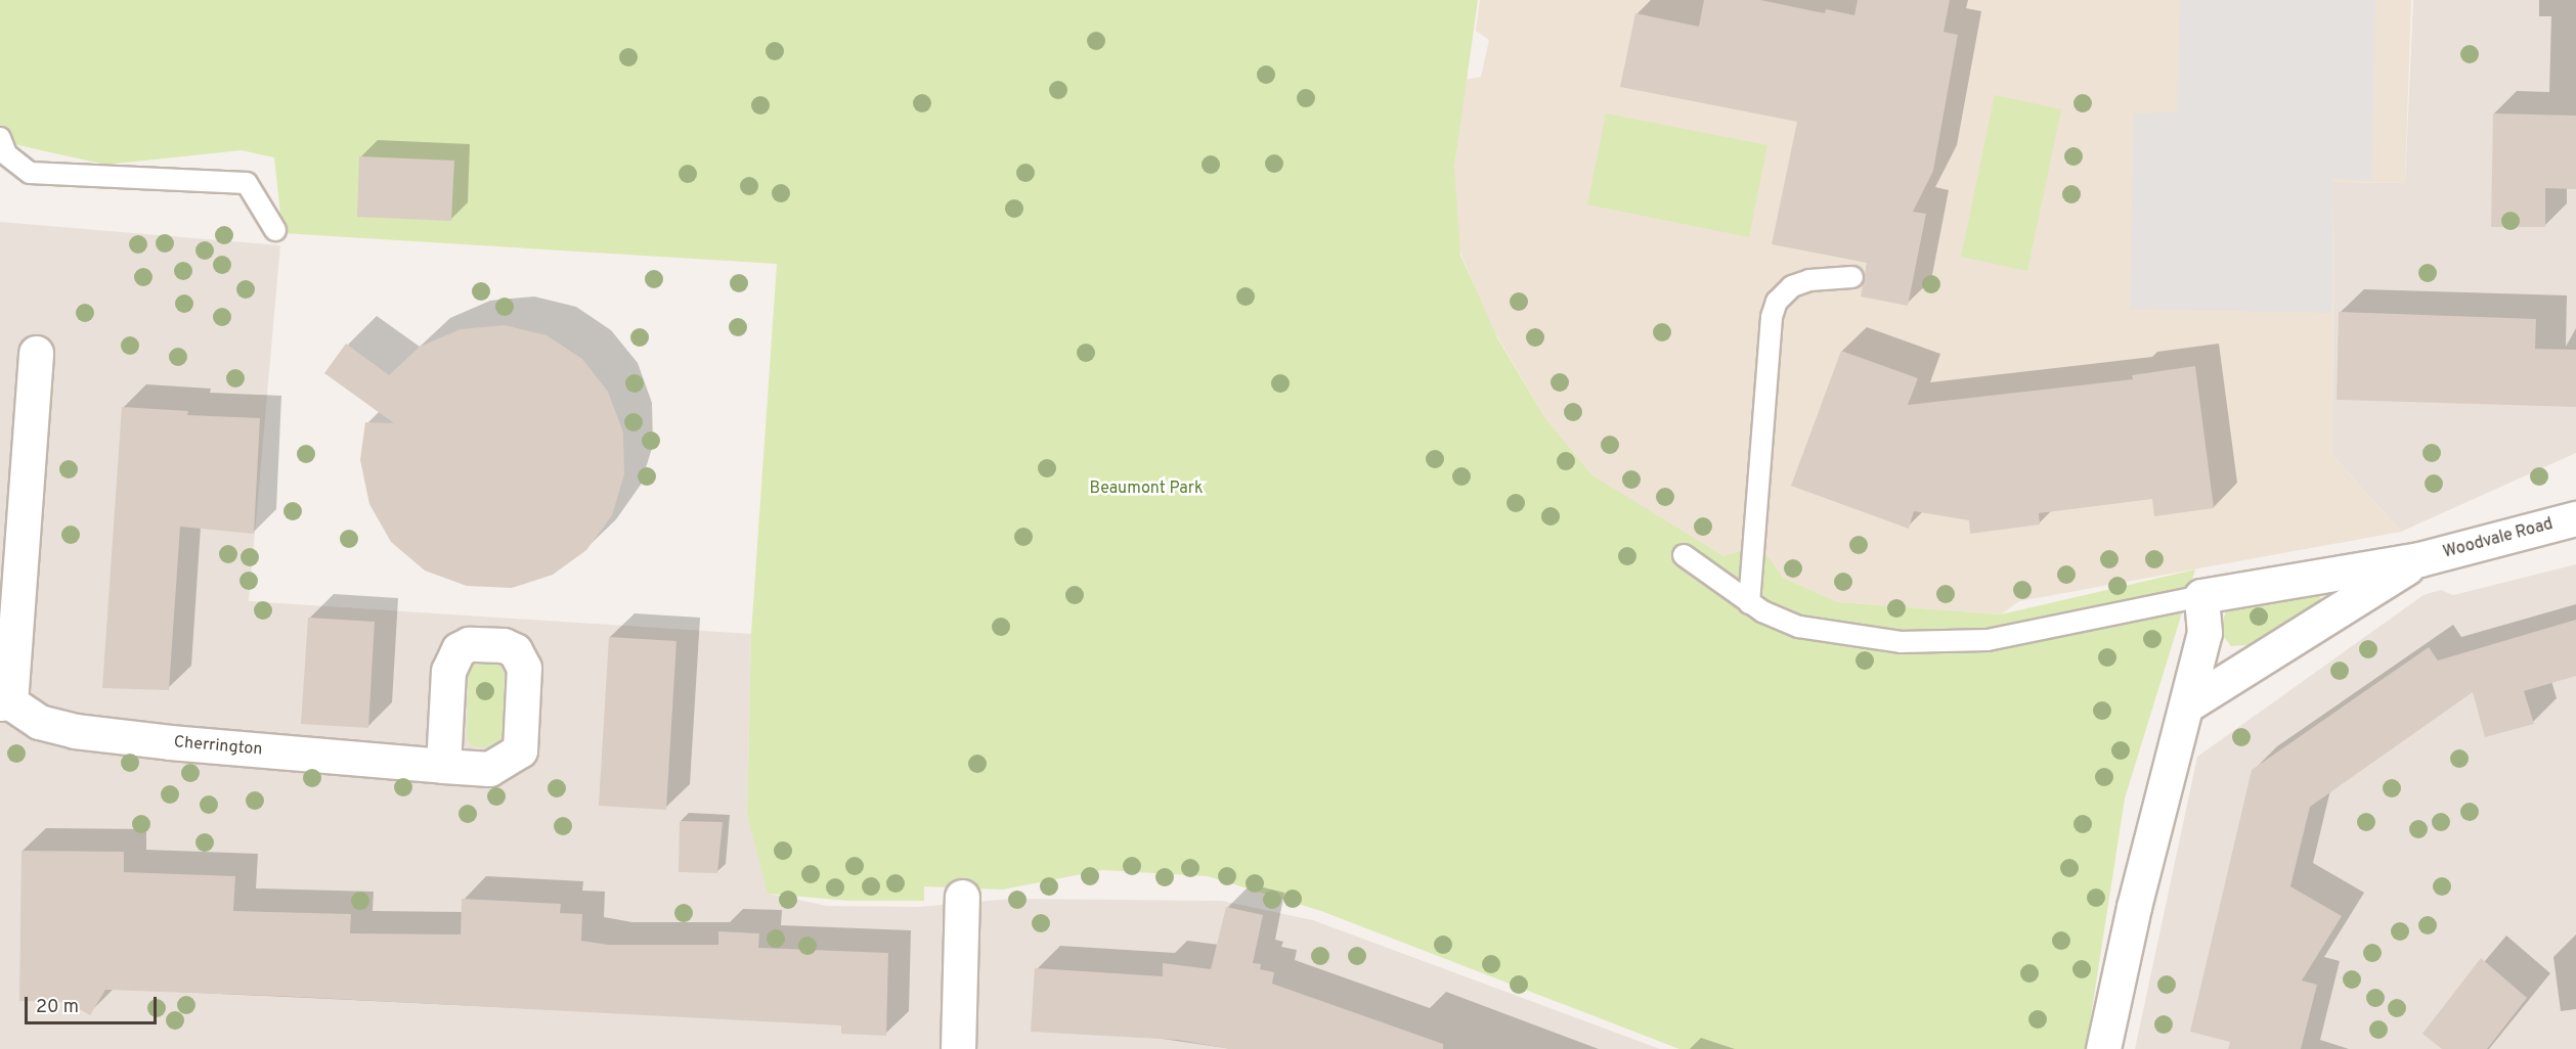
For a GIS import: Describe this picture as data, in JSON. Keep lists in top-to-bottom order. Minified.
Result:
{"streets":{"street":["Woodvale Road","Cherrington"]},"parks":["Beaumont Park"],"scale_bar":"20 m"}
